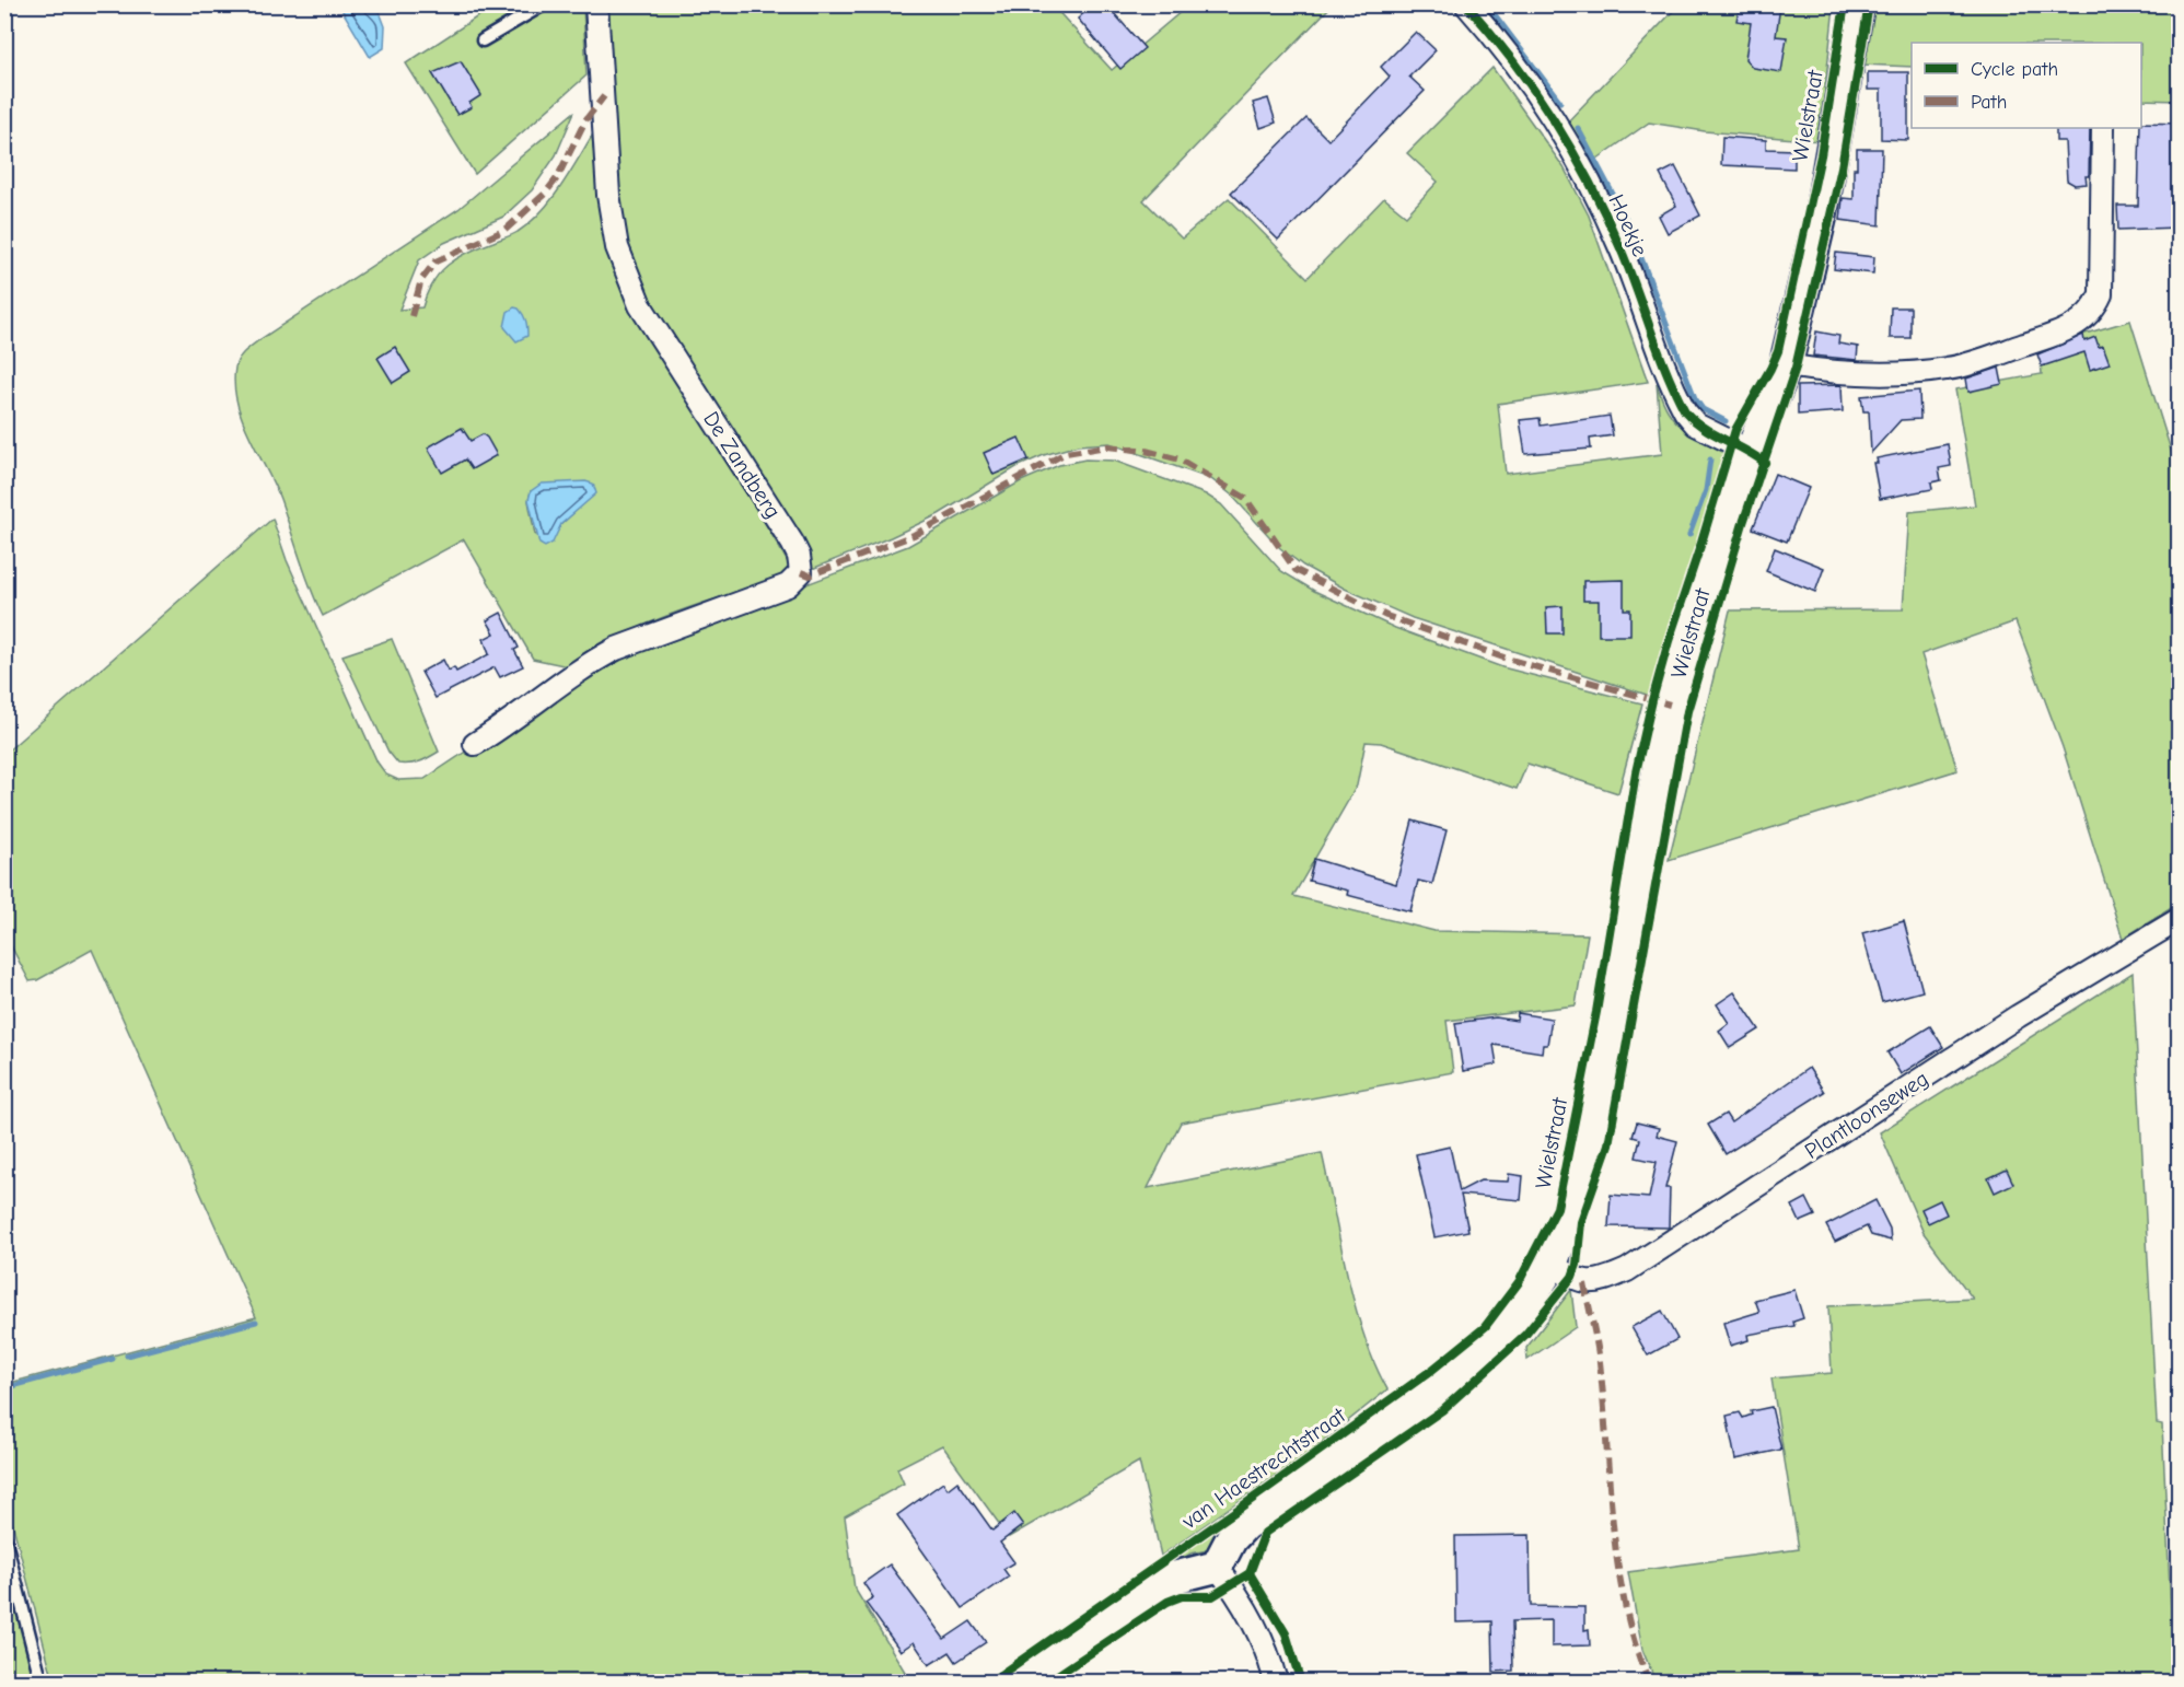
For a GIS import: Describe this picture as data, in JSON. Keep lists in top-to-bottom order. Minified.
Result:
{"streets":{"street":["Wielstraat","Hoekje","De Zandberg","Plantloonseweg","van Haestrechtstraat"]},"crossings":[["Wielstraat","Hoekje"],["Wielstraat","Plantloonseweg"],["Wielstraat","van Haestrechtstraat"],["Plantloonseweg","van Haestrechtstraat"]],"legend":["Cycle path","Path"]}
